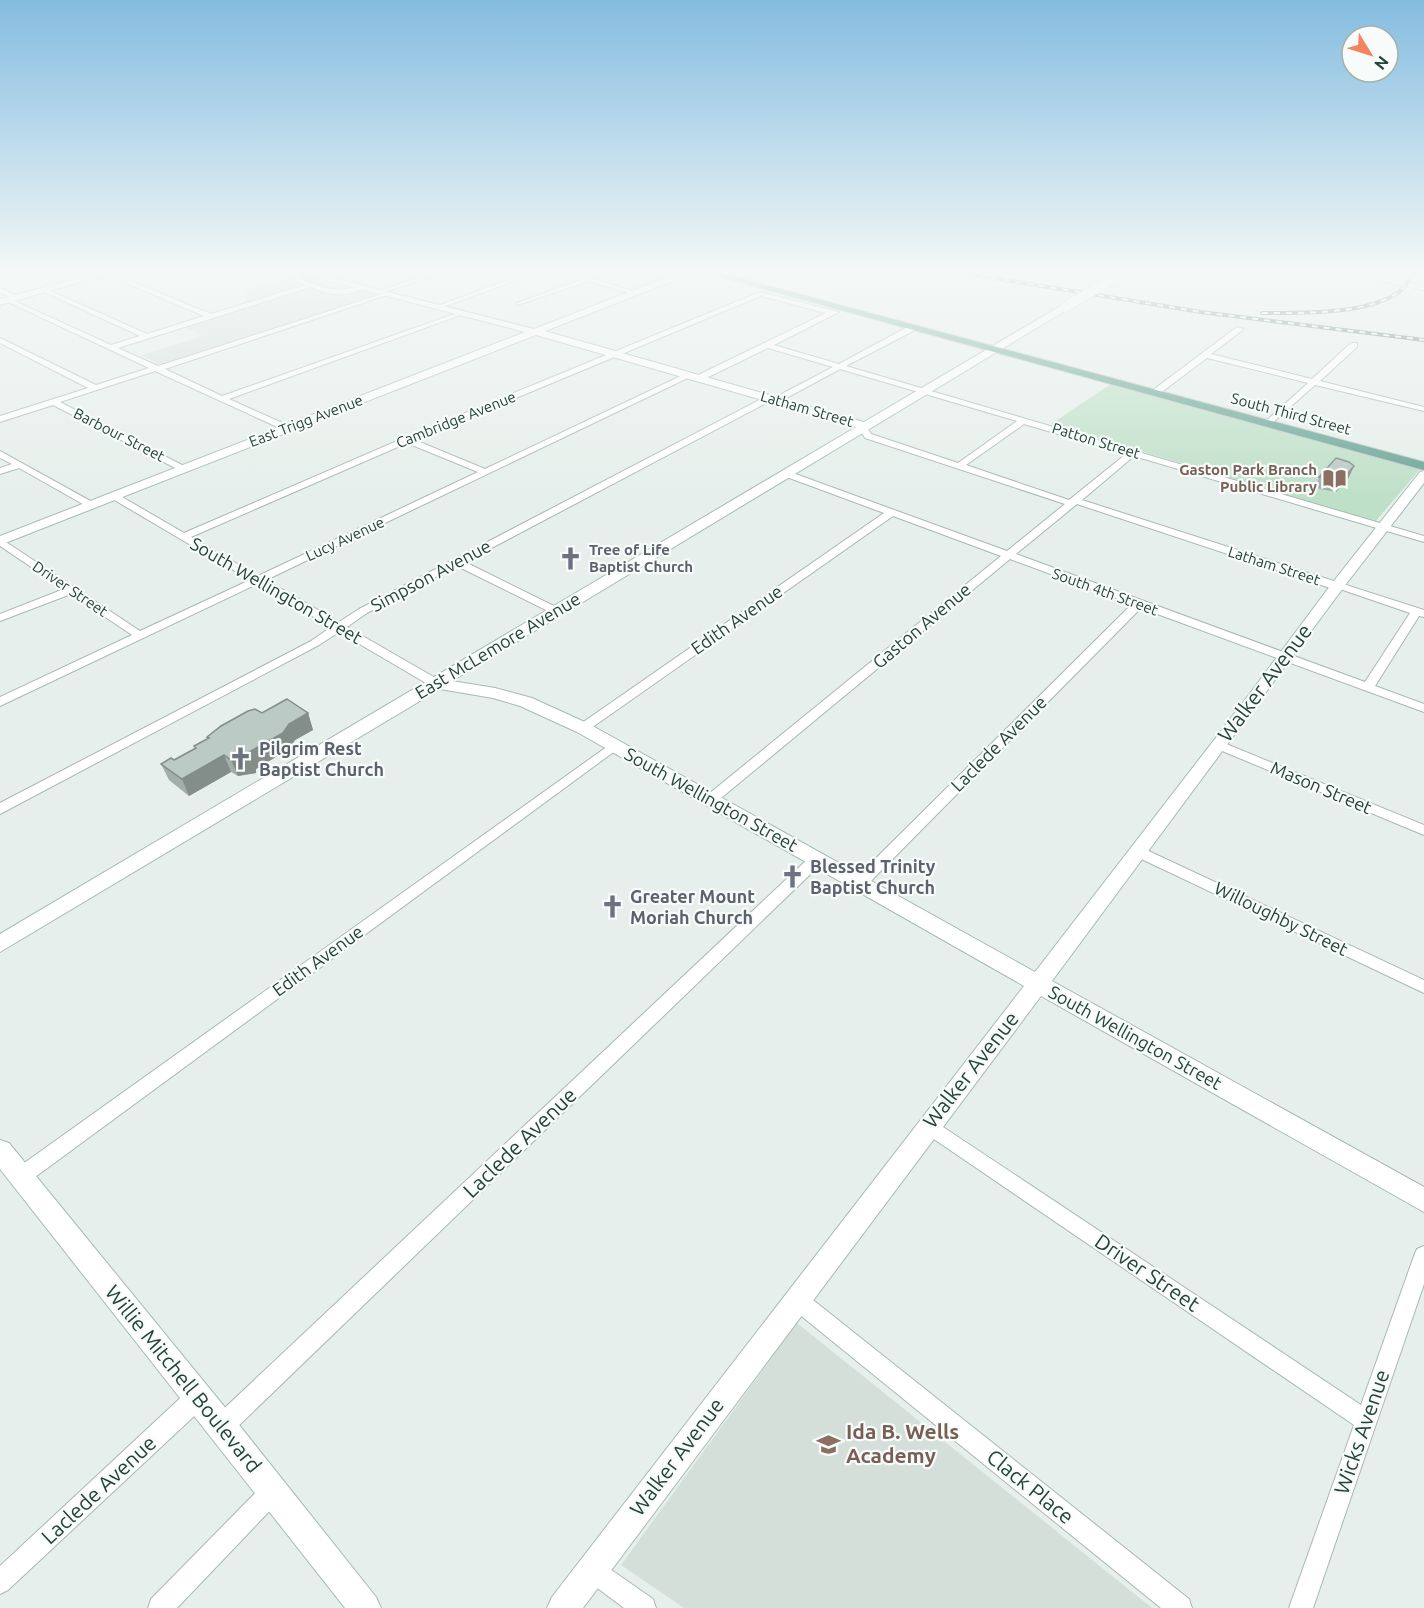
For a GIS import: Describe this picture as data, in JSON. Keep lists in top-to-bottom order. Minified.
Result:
{"streets":{"main road":["South Third Street"],"street":["Latham Street","Cambridge Avenue","East Trigg Avenue","Barbour Street","Patton Street","Lucy Avenue","Simpson Avenue","Driver Street","South Wellington Street","South 4th Street","Edith Avenue","Gaston Avenue","East McLemore Avenue","Walker Avenue","Laclede Avenue","Mason Street","Willoughby Street","Willie Mitchell Boulevard","Wicks Avenue","Clack Place"]},"crossings":[["Latham Street","Cambridge Avenue"],["Latham Street","Lucy Avenue"],["Latham Street","Simpson Avenue"],["Latham Street","Gaston Avenue"],["Latham Street","East McLemore Avenue"],["Latham Street","Walker Avenue"],["South Third Street","East McLemore Avenue"],["Cambridge Avenue","South Wellington Street"],["East Trigg Avenue","Barbour Street"],["East Trigg Avenue","Driver Street"],["East Trigg Avenue","South Wellington Street"],["Patton Street","Lucy Avenue"],["Patton Street","Simpson Avenue"],["Patton Street","Gaston Avenue"],["Patton Street","East McLemore Avenue"],["Patton Street","Walker Avenue"],["Lucy Avenue","Driver Street"],["Lucy Avenue","South Wellington Street"],["Simpson Avenue","South Wellington Street"],["Driver Street","Walker Avenue"],["Driver Street","Wicks Avenue"],["South Wellington Street","Edith Avenue"],["South Wellington Street","Gaston Avenue"],["South Wellington Street","East McLemore Avenue"],["South Wellington Street","Walker Avenue"],["South Wellington Street","Laclede Avenue"],["South 4th Street","Edith Avenue"],["South 4th Street","Gaston Avenue"],["South 4th Street","East McLemore Avenue"],["South 4th Street","Walker Avenue"],["South 4th Street","Laclede Avenue"],["Edith Avenue","Willie Mitchell Boulevard"],["Walker Avenue","Mason Street"],["Walker Avenue","Willoughby Street"],["Walker Avenue","Clack Place"],["Laclede Avenue","Willie Mitchell Boulevard"]],"places":{"library":["Gaston Park Branch Public Library"],"church":["Tree of Life Baptist Church","Pilgrim Rest Baptist Church","Blessed Trinity Baptist Church","Greater Mount Moriah Church"],"school or university":["Ida B. Wells Academy"]},"north":"bottom right"}
